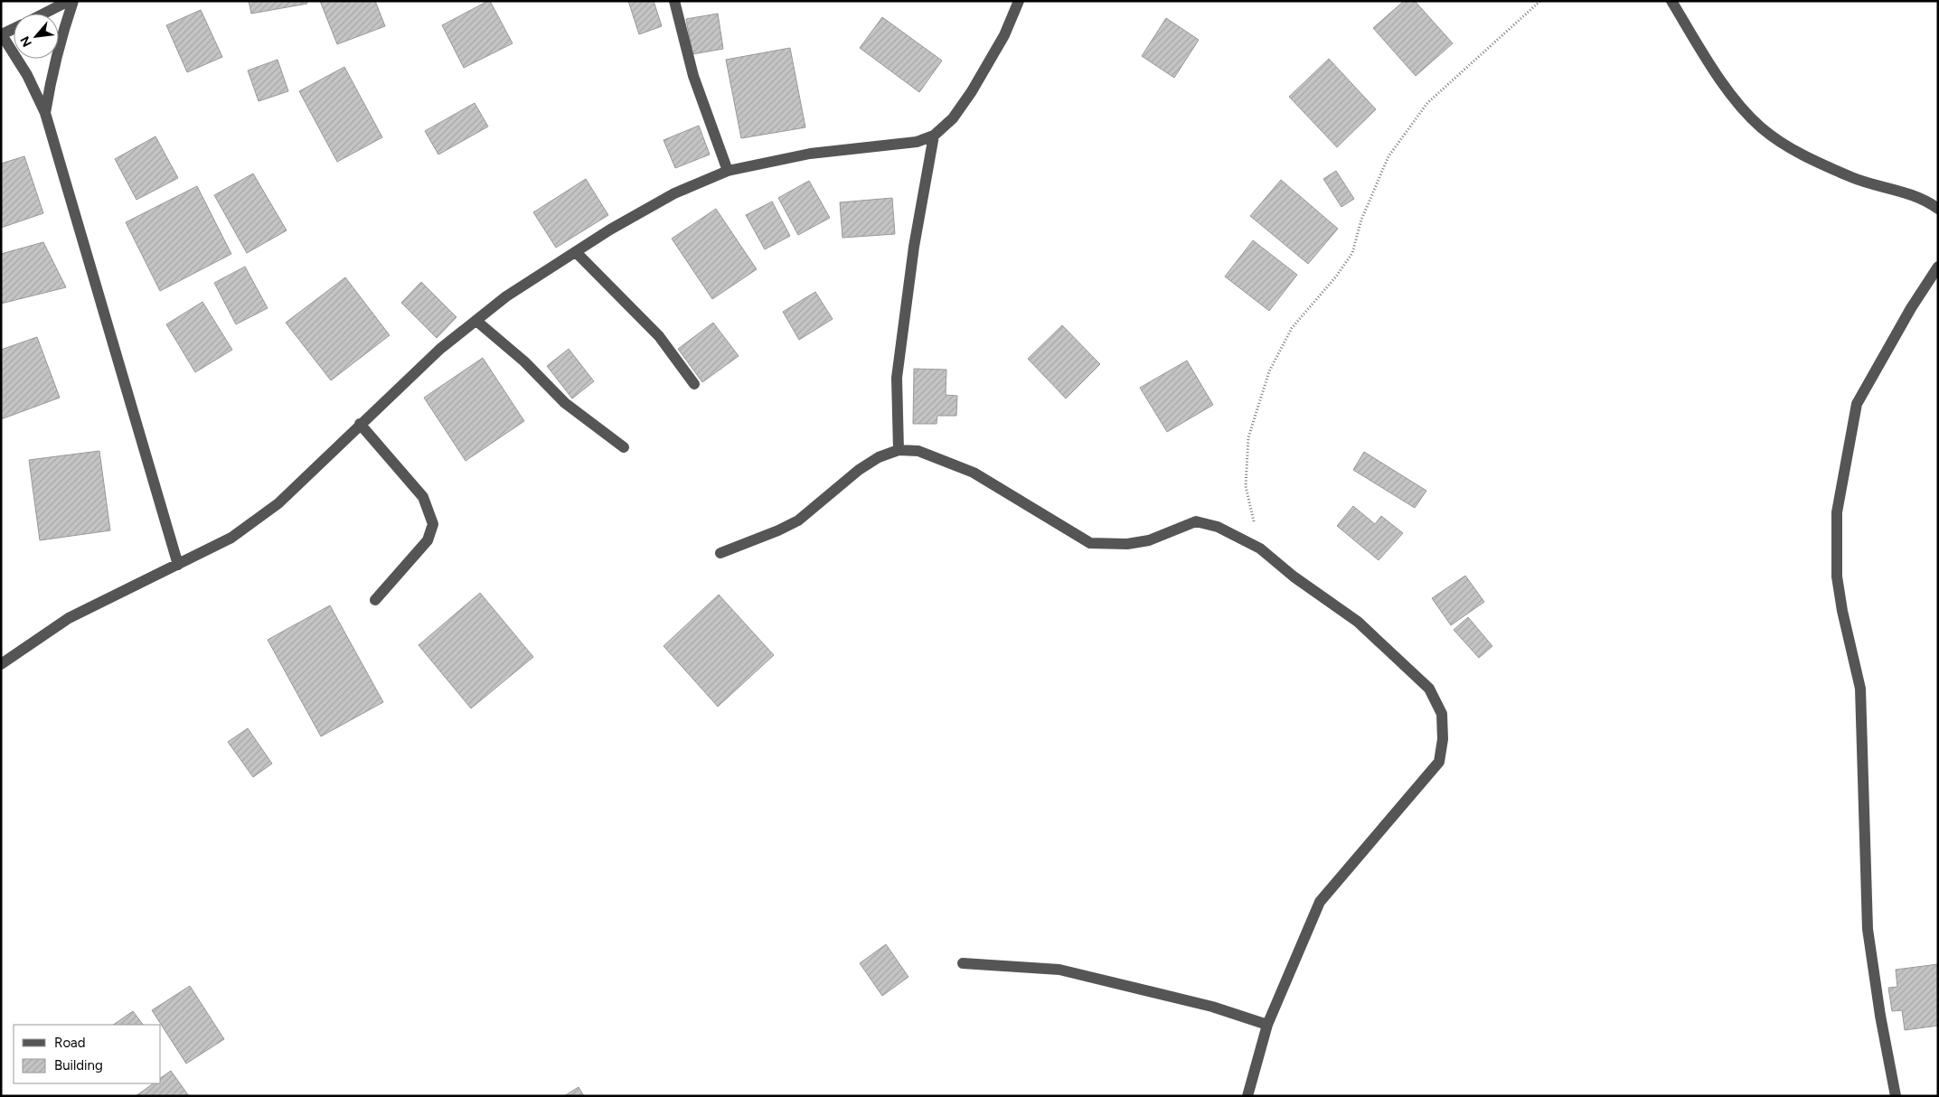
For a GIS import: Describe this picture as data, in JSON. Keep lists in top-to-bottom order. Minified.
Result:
{"legend":["Road","Building"],"north":"bottom left"}
